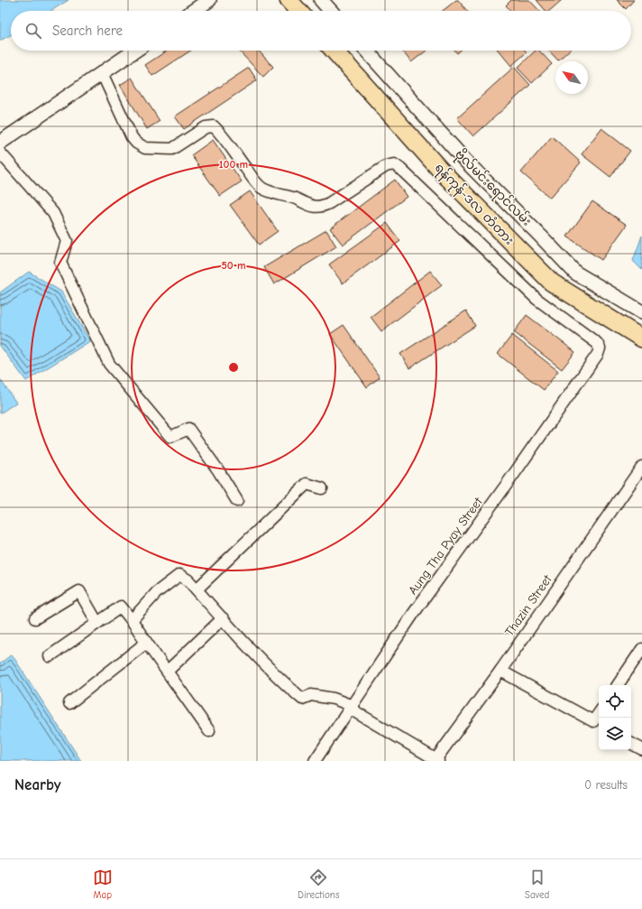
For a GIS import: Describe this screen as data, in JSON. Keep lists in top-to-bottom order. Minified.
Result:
{"streets":{"main road":["ရန်ကုန်-ဒလ တံတား"],"street":["ဗိုလ်မင်းရောင်လမ်း","Aung Tha Pyay Street","Thazin Street"]},"crossings":[["Aung Tha Pyay Street","Thazin Street"]],"north":"top left","page":{"search":"Search here","heading":["Nearby","0 results"],"nav":["Map","Directions","Saved"]},"rings":["100 m","50 m"]}
